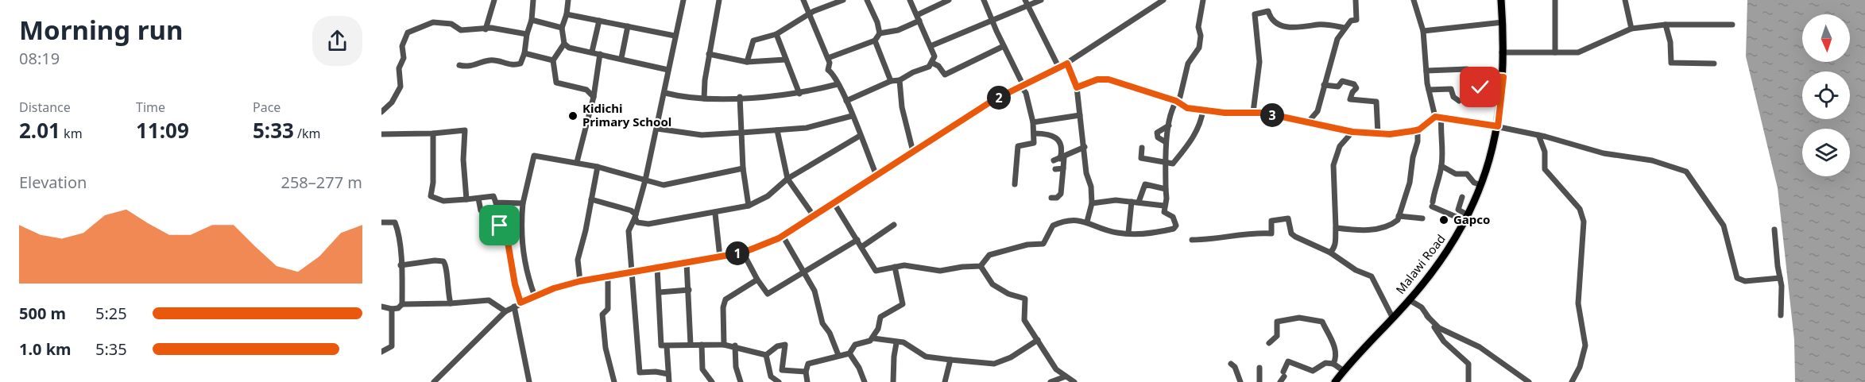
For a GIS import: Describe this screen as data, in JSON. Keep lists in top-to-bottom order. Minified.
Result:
{"streets":{"main road":["Malawi Road"]},"places":["Kidichi Primary School","Gapco"],"north":"bottom","page":{"heading":["Morning run","08:19"],"stats":[["Distance","2.01 km"],["Time","11:09"],["Pace","5:33 /km"]],"pins":["2","3","1"],"chart":["Elevation","258–277 m"],"list":[{"name":"500 m","note":"5:25"},{"name":"1.0 km","note":"5:35"}]}}
